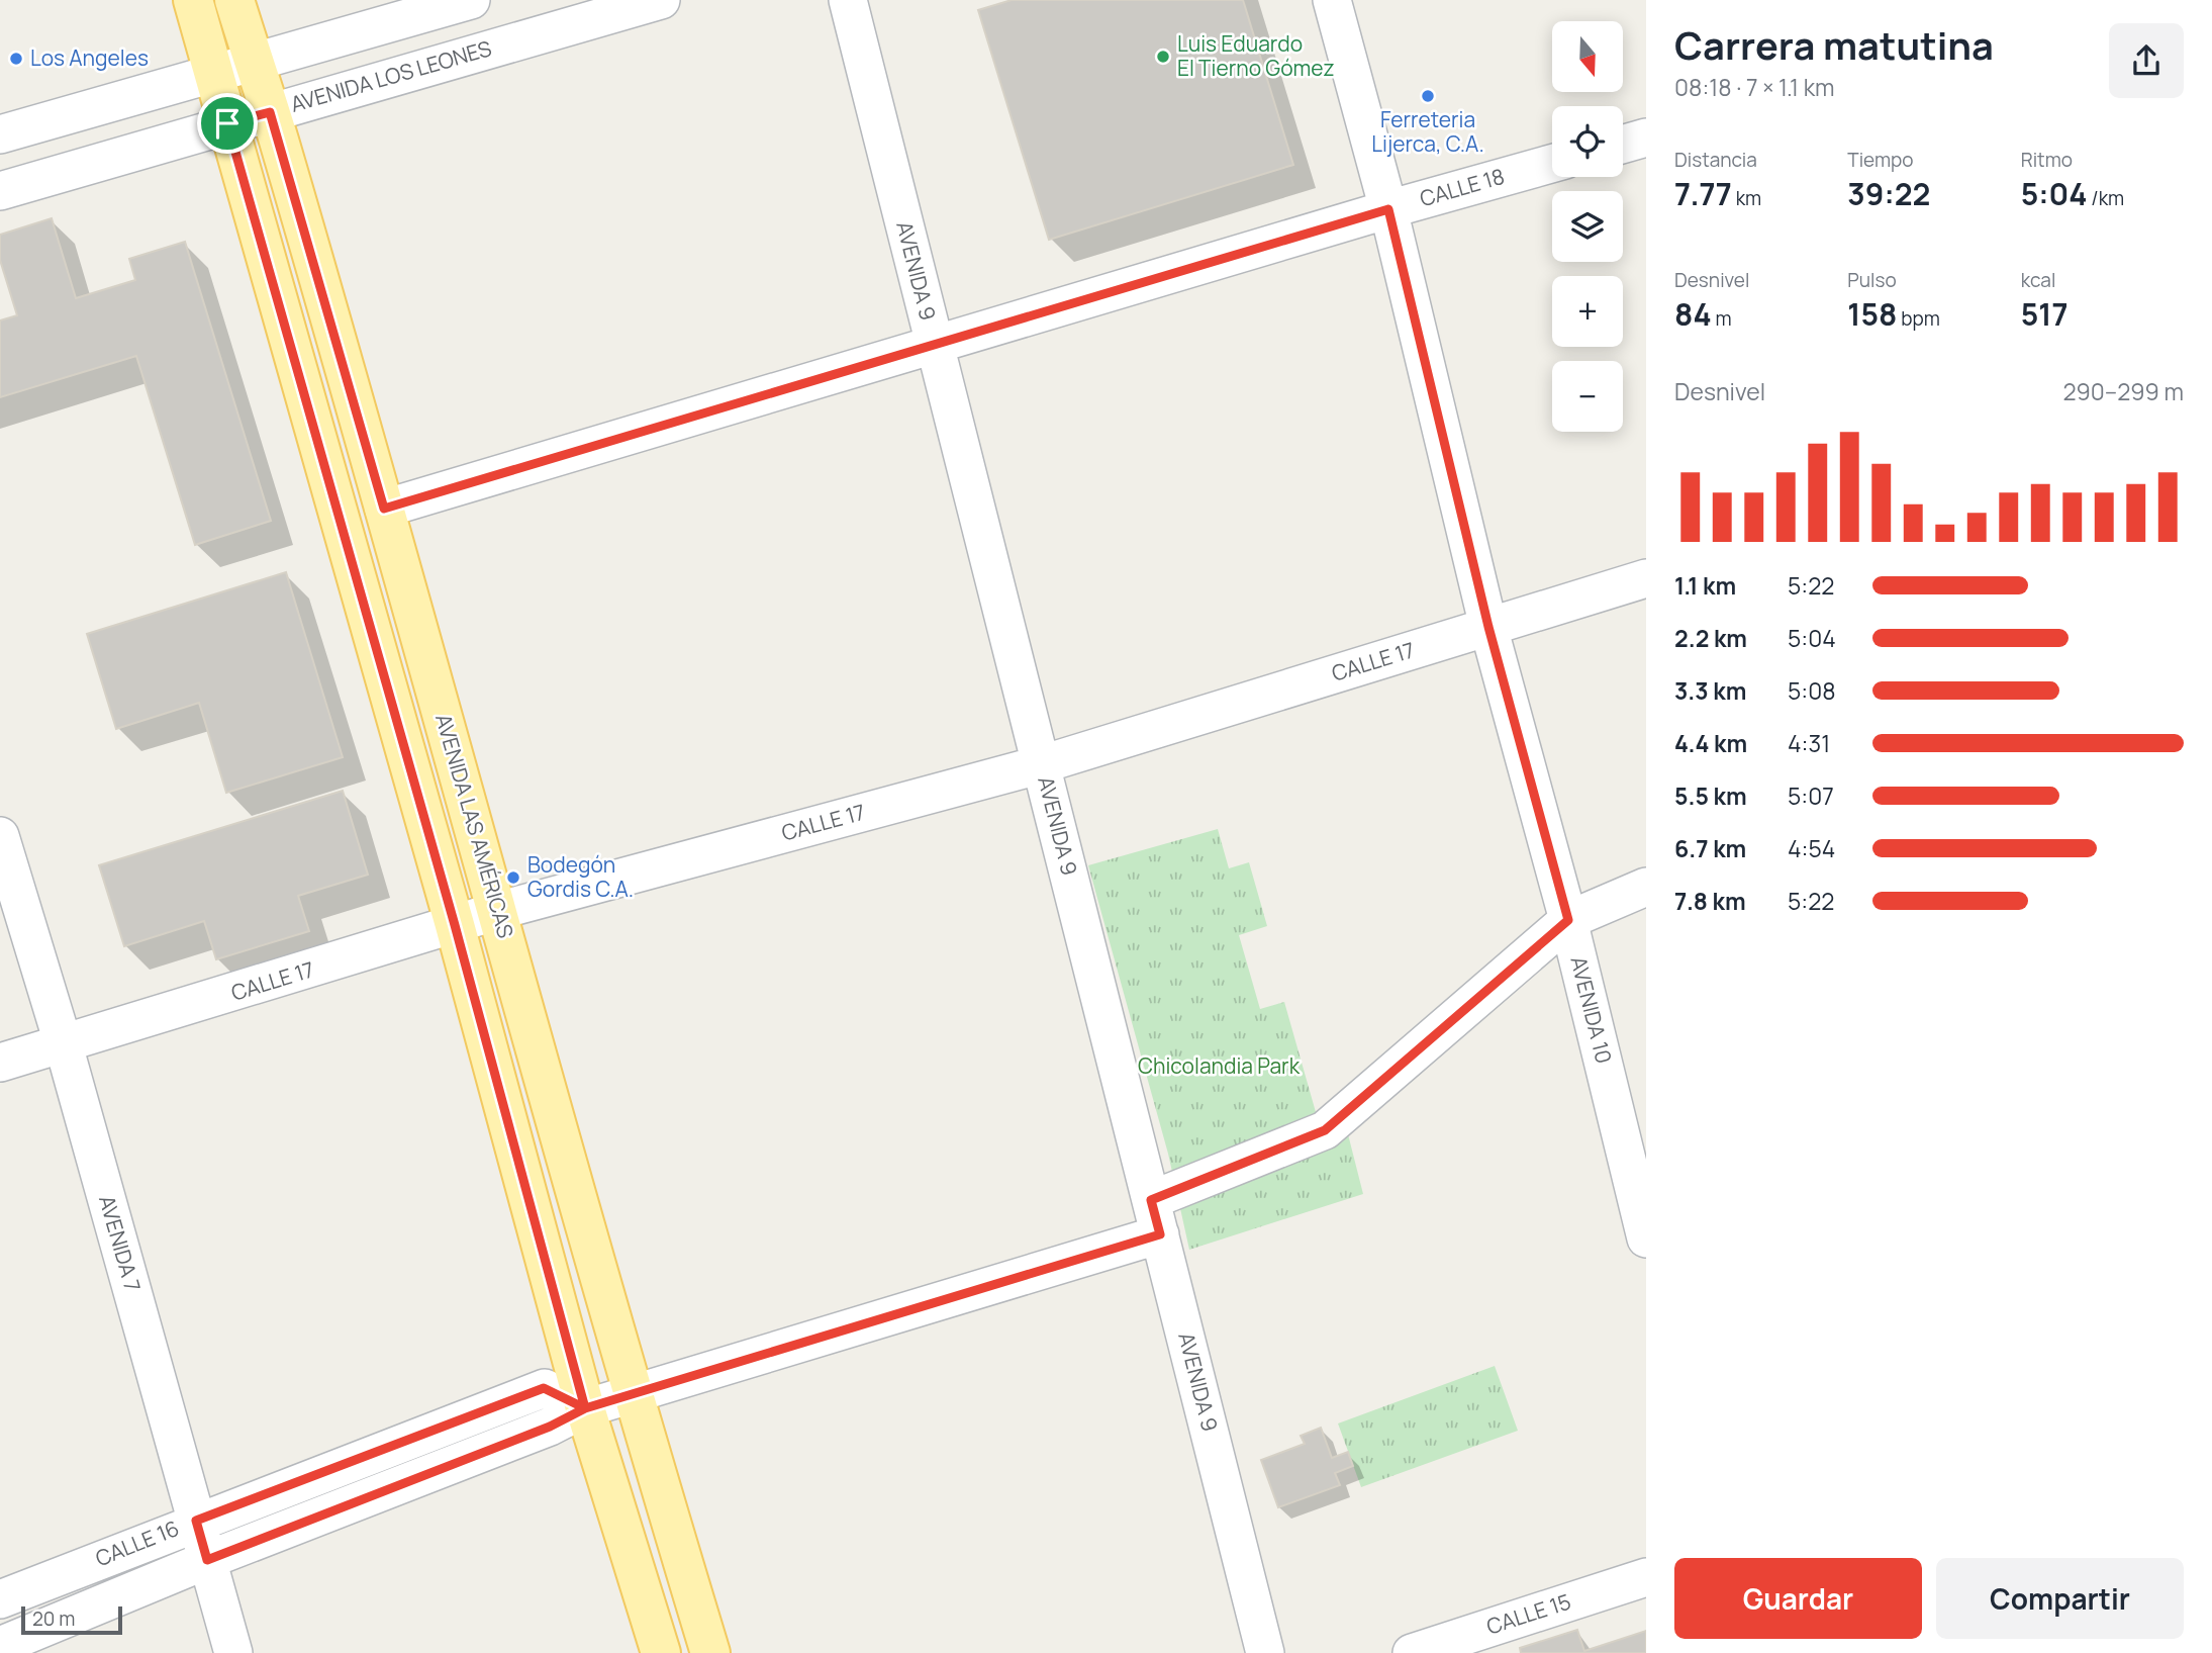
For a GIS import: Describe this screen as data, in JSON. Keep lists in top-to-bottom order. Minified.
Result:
{"streets":{"main road":["AVENIDA LAS AMÉRICAS"],"street":["AVENIDA LOS LEONES","CALLE 18","AVENIDA 9","CALLE 17","AVENIDA 10","AVENIDA 7","CALLE 16","CALLE 15"]},"crossings":[["AVENIDA LOS LEONES","AVENIDA LAS AMÉRICAS"],["CALLE 18","AVENIDA 9"],["CALLE 18","AVENIDA LAS AMÉRICAS"],["CALLE 18","AVENIDA 10"],["AVENIDA 9","CALLE 17"],["CALLE 17","AVENIDA LAS AMÉRICAS"],["CALLE 17","AVENIDA 10"],["CALLE 17","AVENIDA 7"],["AVENIDA 7","CALLE 16"]],"parks":["Chicolandia Park"],"places":["Luis Eduardo El Tierno Gómez","Los Angeles","Ferreteria Lijerca, C.A.","Bodegón Gordis C.A."],"scale_bar":"20 m","north":"bottom","page":{"heading":["Carrera matutina","08:18 · 7 × 1.1 km"],"map_buttons":["+","−"],"stats":[["Distancia","7.77 km"],["Tiempo","39:22"],["Ritmo","5:04 /km"],["Desnivel","84 m"],["Pulso","158 bpm"],["kcal","517"]],"chart":["Desnivel","290–299 m"],"list":[{"name":"1.1 km","note":"5:22"},{"name":"2.2 km","note":"5:04"},{"name":"3.3 km","note":"5:08"},{"name":"4.4 km","note":"4:31"},{"name":"5.5 km","note":"5:07"},{"name":"6.7 km","note":"4:54"},{"name":"7.8 km","note":"5:22"}],"buttons":["Guardar","Compartir"],"scale":"20 m"}}
